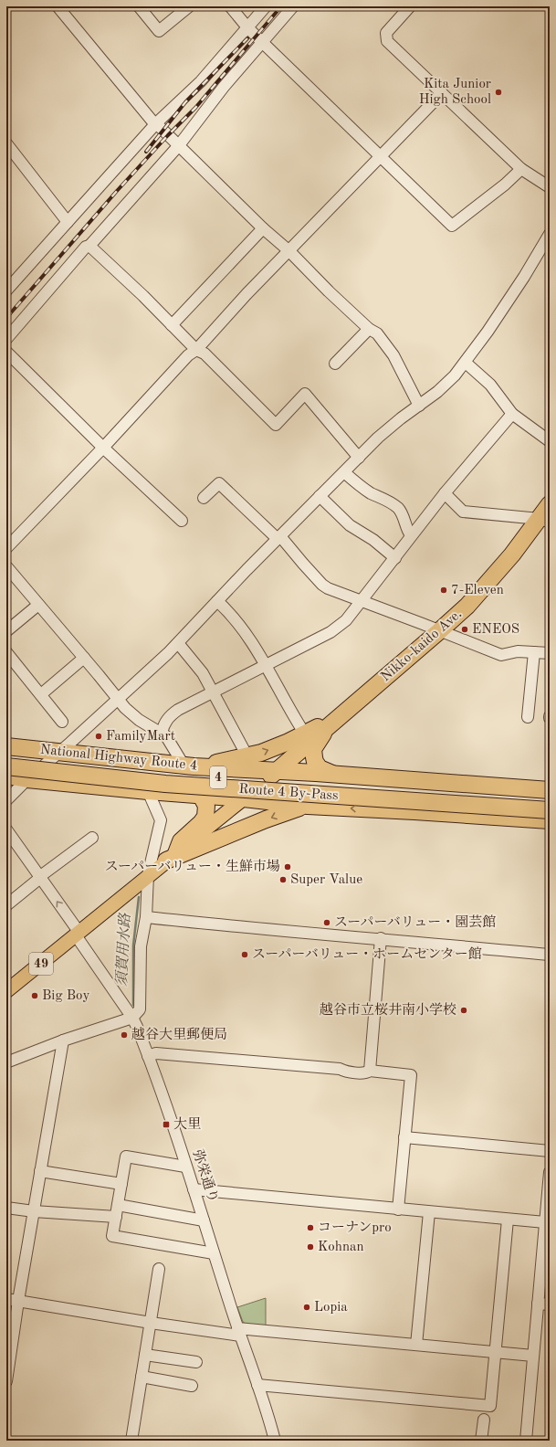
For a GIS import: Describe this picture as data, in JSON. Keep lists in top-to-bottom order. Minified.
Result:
{"streets":{"highway":["Nikko-kaido Ave.","National Highway Route 4","4","Route 4 By-Pass"],"main road":["49"],"street":["弥栄通り"]},"crossings":[["Nikko-kaido Ave.","National Highway Route 4"],["Nikko-kaido Ave.","4"],["Nikko-kaido Ave.","弥栄通り"],["National Highway Route 4","4"]],"water":["須賀用水路"],"places":{"other":["Kita Junior High School","7-Eleven","ENEOS","FamilyMart","スーパーバリュー・生鮮市場","Super Value","スーパーバリュー・園芸館","スーパーバリュー・ホームセンター館","Big Boy","越谷市立桜井南小学校","越谷大里郵便局","コーナンpro","Kohnan","Lopia"],"transit":["大里"]}}
